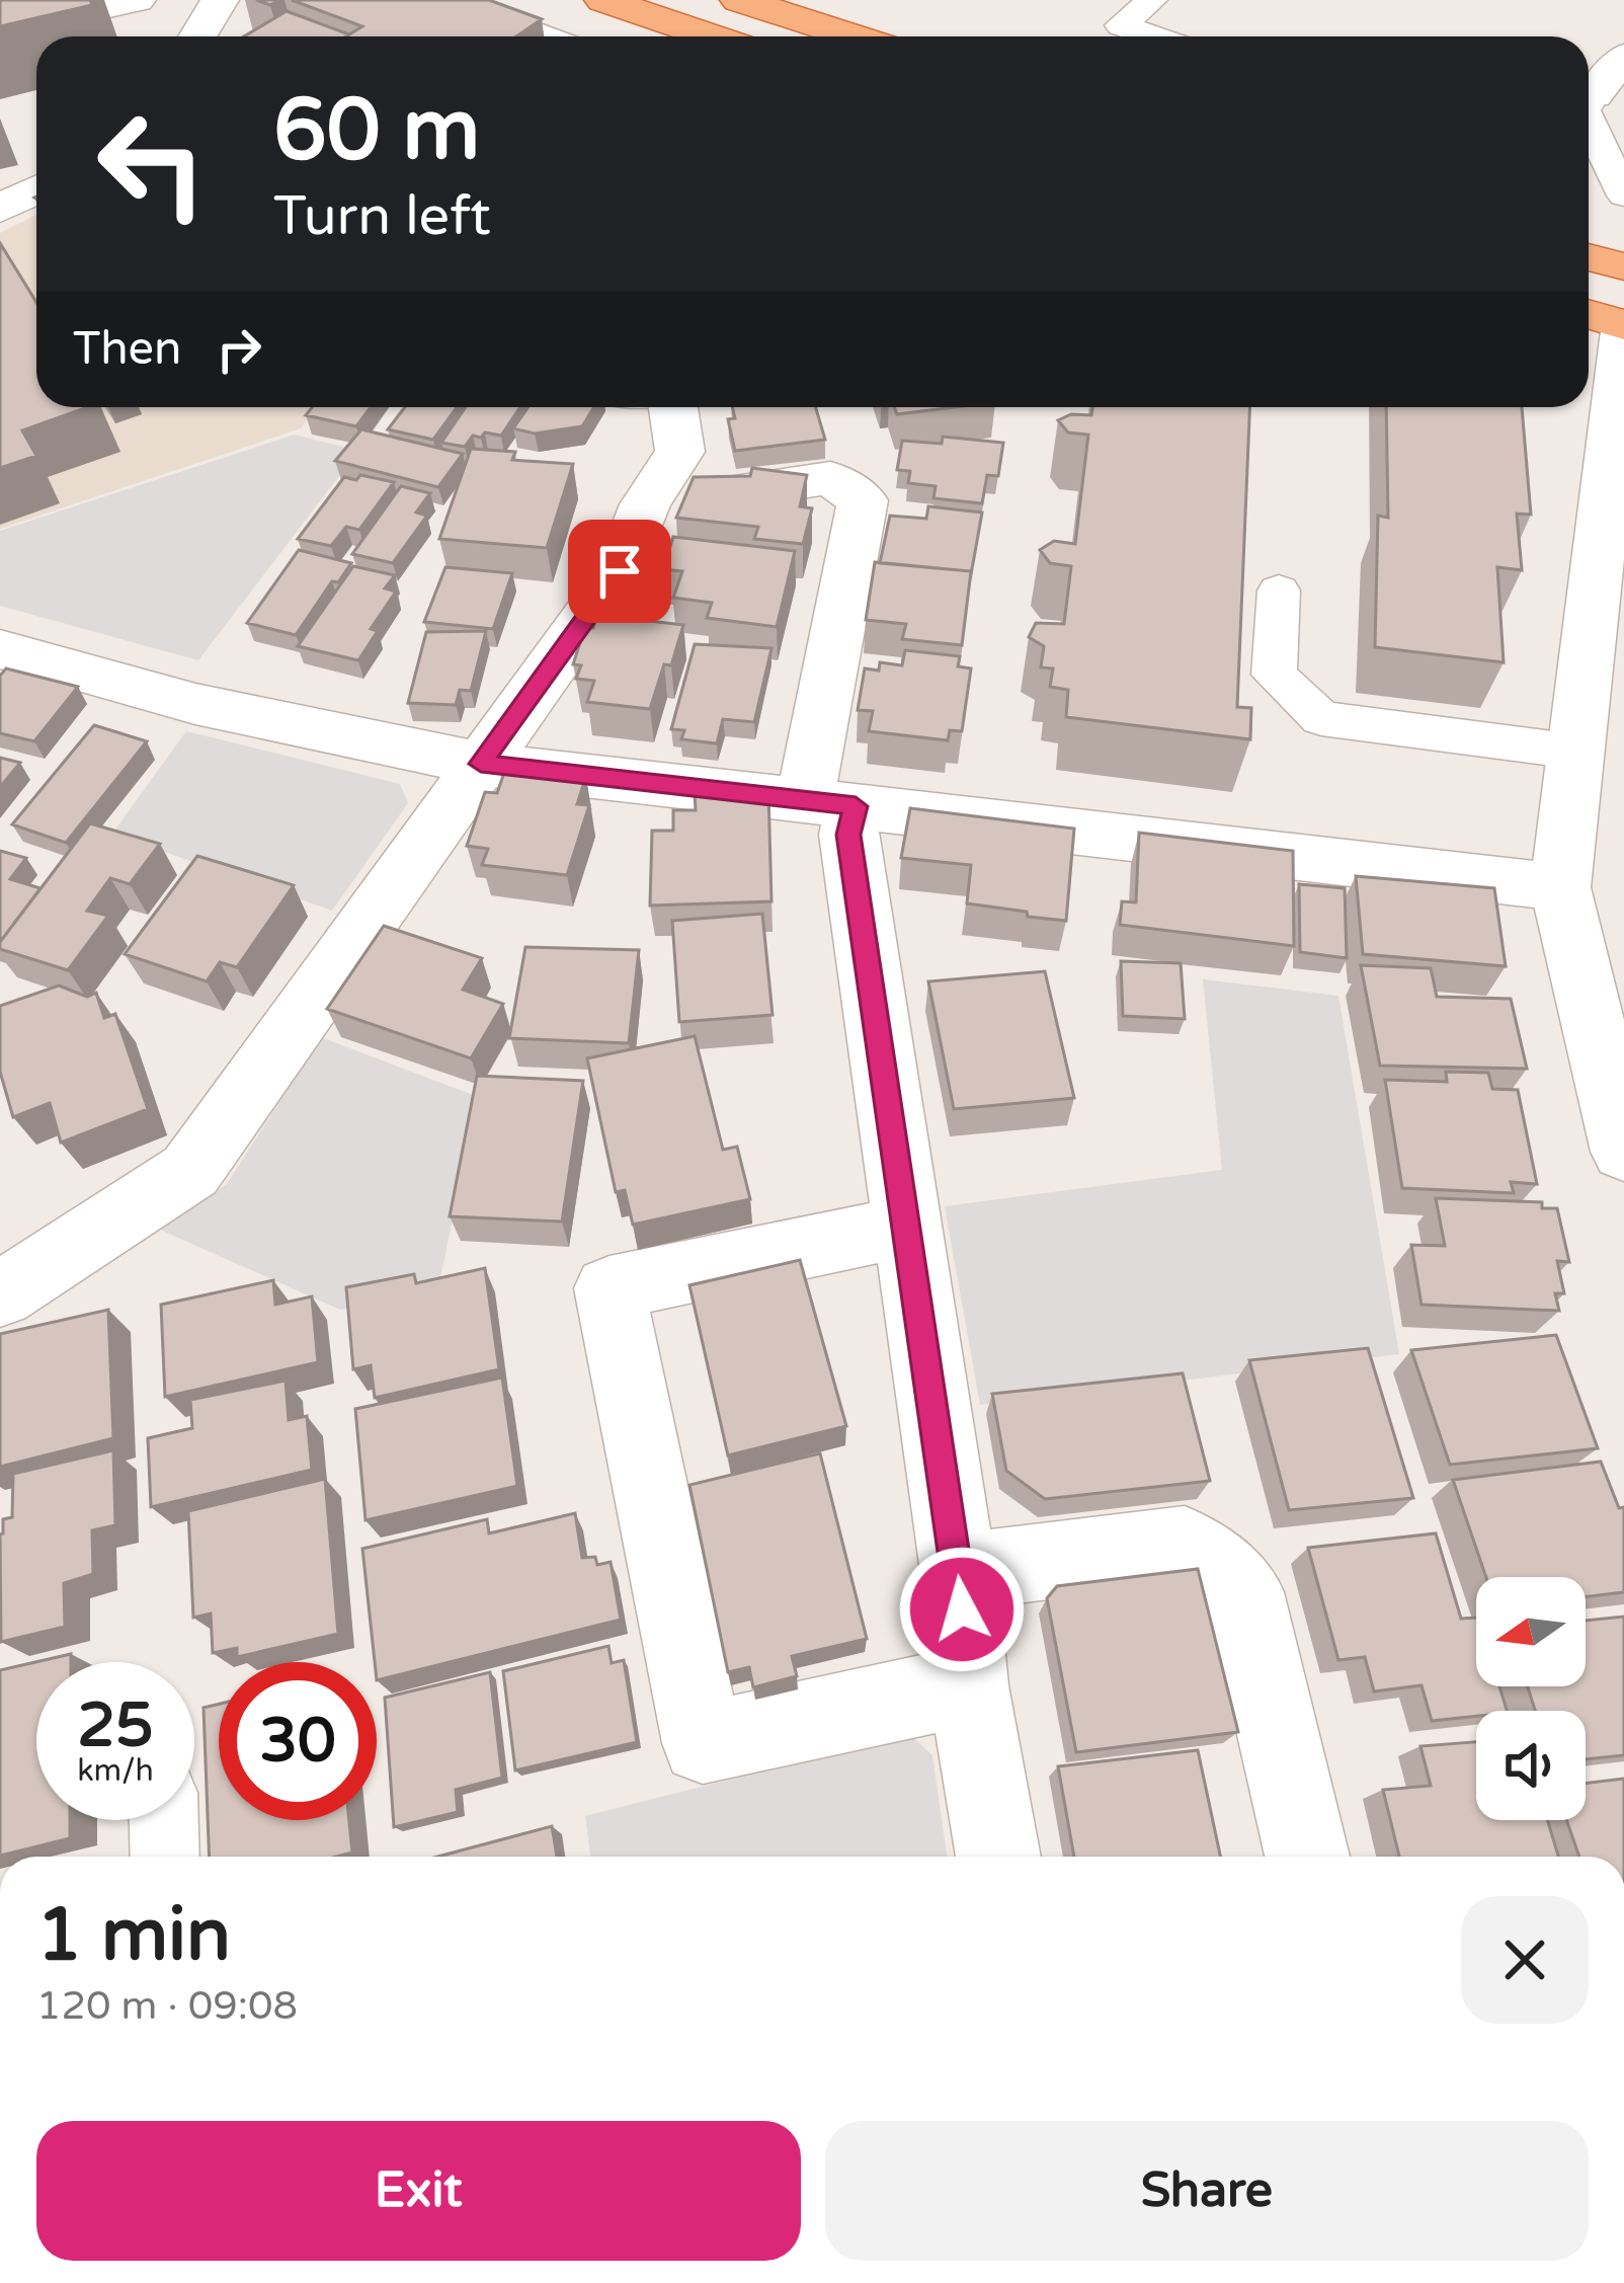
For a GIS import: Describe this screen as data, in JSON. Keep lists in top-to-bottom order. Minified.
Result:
{"north":"left","page":{"turn":["60 m","Turn left"],"then":"Then","speed":"25 km/h","limit":"30","heading":["1 min","120 m · 09:08"],"buttons":["Exit","Share"]}}
